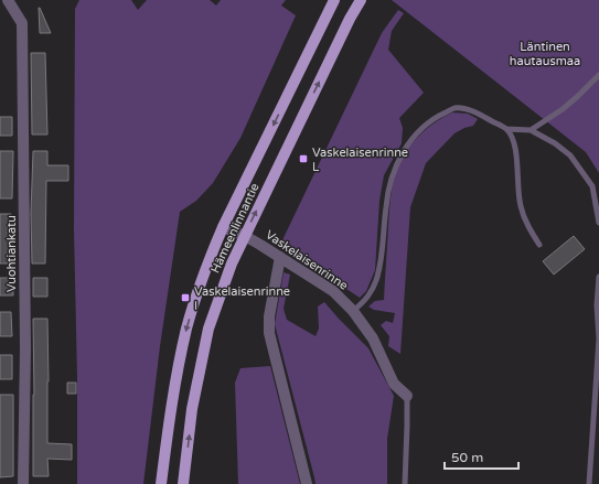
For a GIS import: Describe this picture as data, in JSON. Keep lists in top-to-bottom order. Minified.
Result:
{"streets":{"main road":["Hämeenlinnantie"],"street":["Vuohtiankatu","Vaskelaisenrinne"]},"crossings":[["Hämeenlinnantie","Vaskelaisenrinne"]],"parks":["Läntinen hautausmaa"],"places":{"transit":["Vaskelaisenrinne L","Vaskelaisenrinne I"]},"scale_bar":"50 m"}
